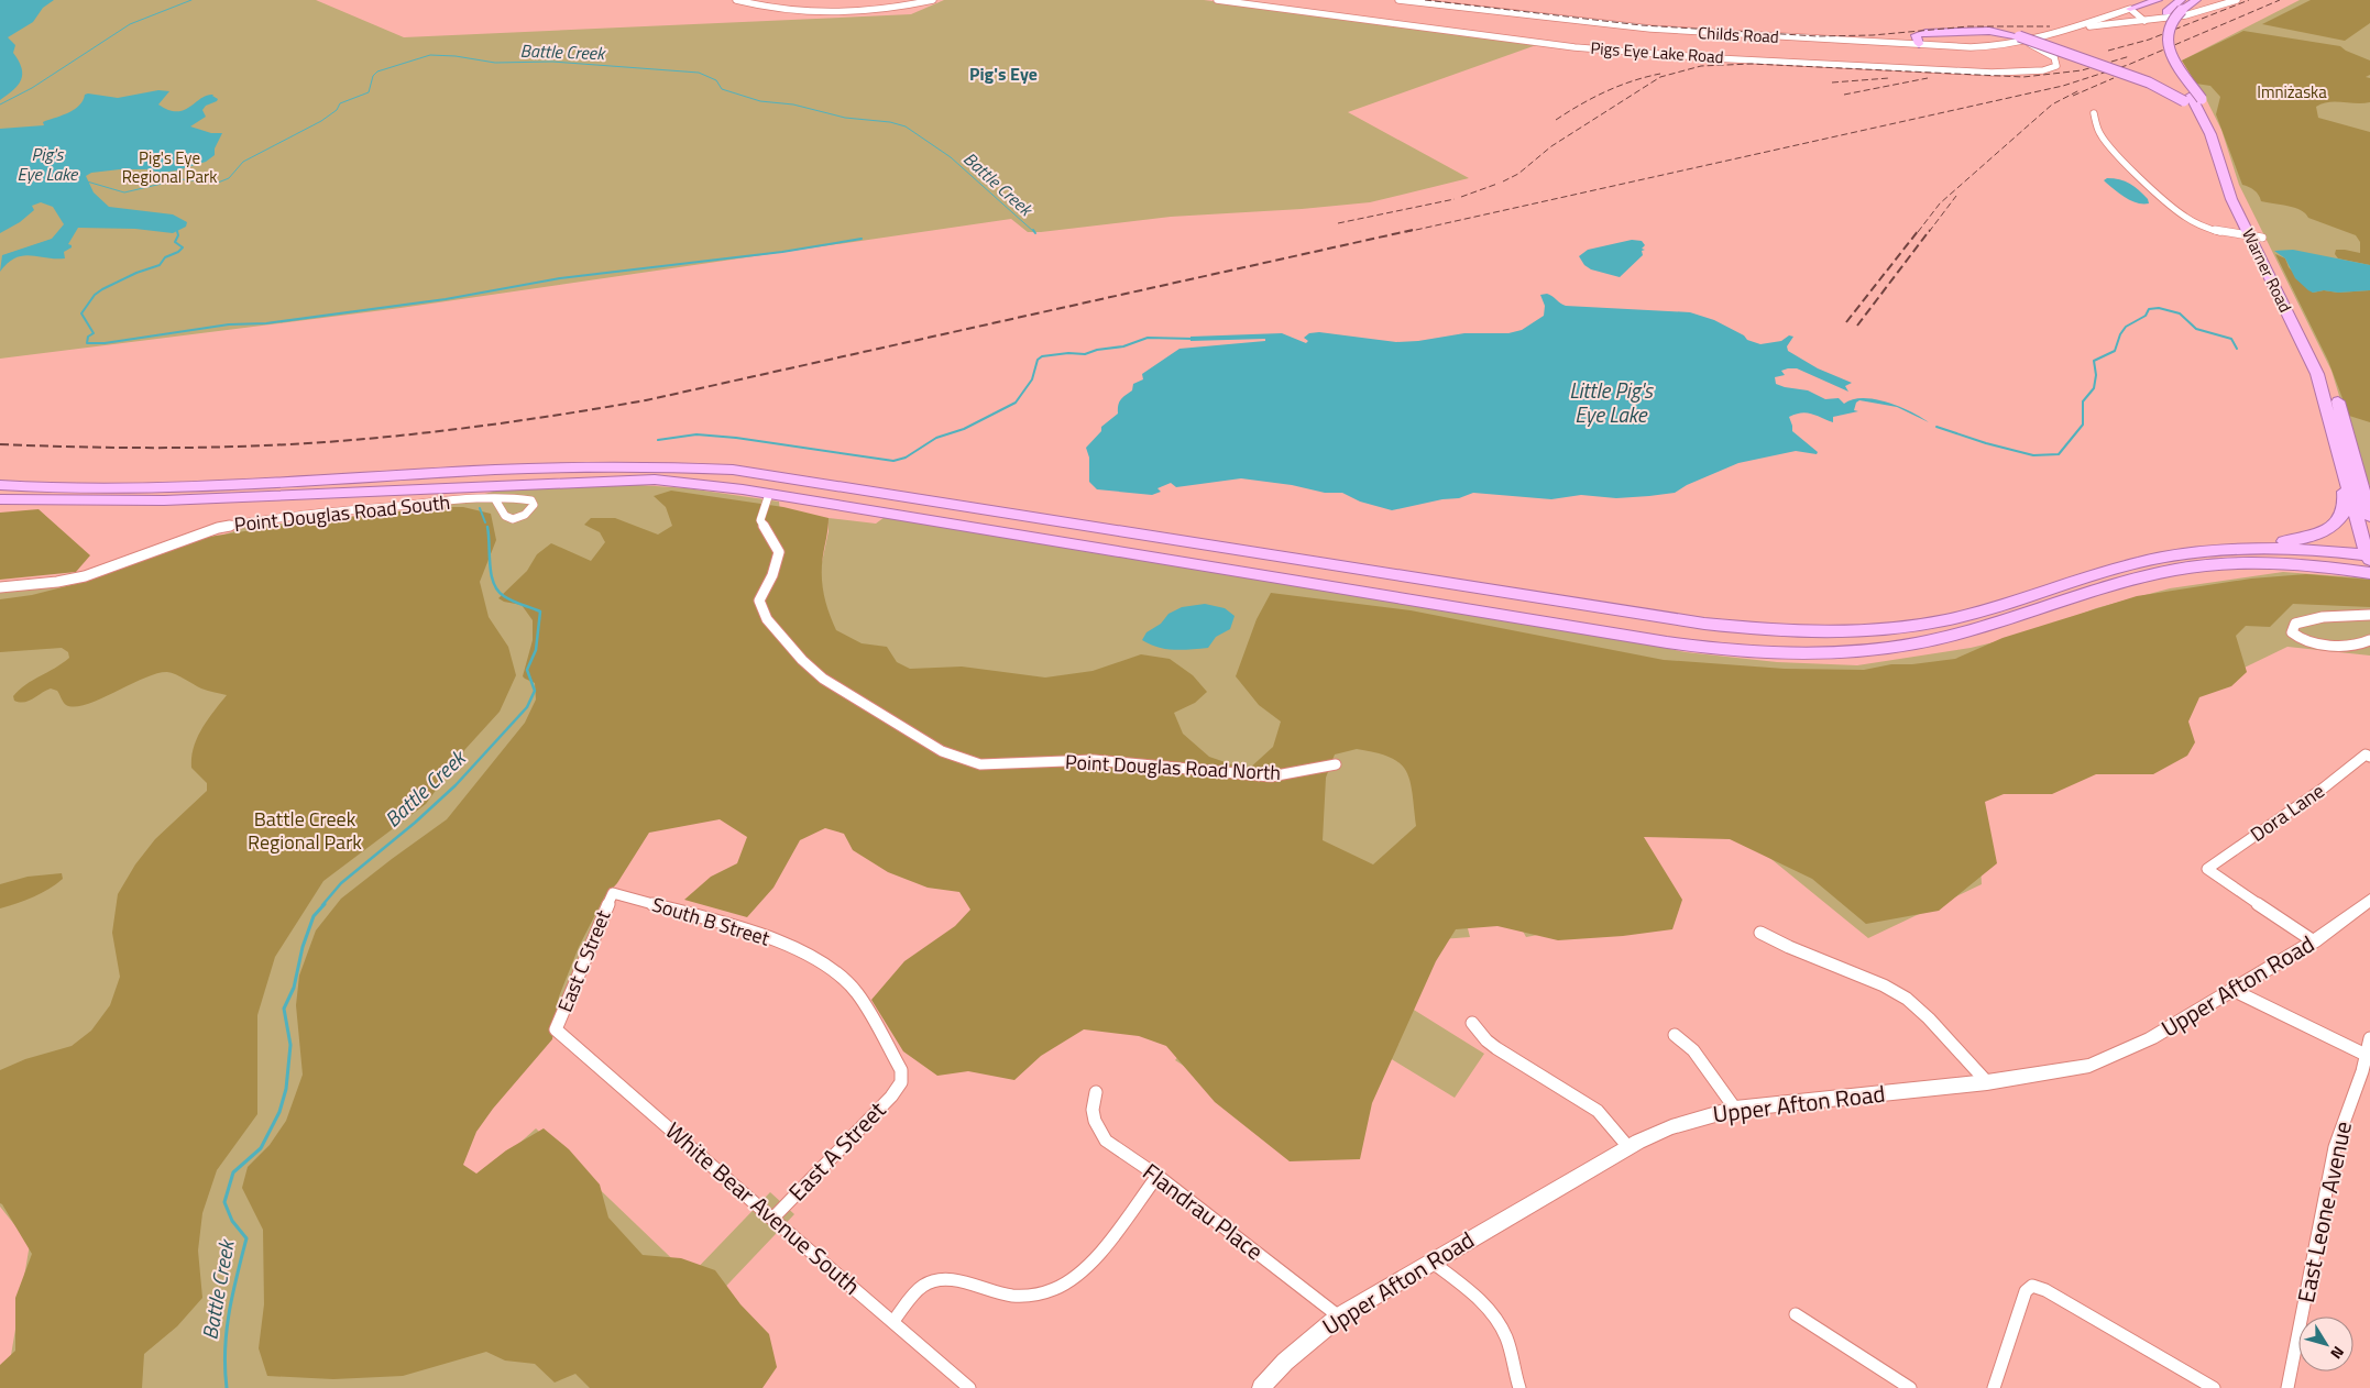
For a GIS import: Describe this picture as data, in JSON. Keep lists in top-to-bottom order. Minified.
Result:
{"streets":{"highway":["Warner Road"],"street":["Childs Road","Pigs Eye Lake Road","Point Douglas Road South","Point Douglas Road North","Dora Lane","South B Street","East C Street","Upper Afton Road","East A Street","White Bear Avenue South","Flandrau Place","East Leone Avenue"]},"crossings":[["Childs Road","Pigs Eye Lake Road"],["Dora Lane","Upper Afton Road"],["South B Street","East C Street"],["South B Street","East A Street"],["East C Street","White Bear Avenue South"],["Upper Afton Road","Flandrau Place"],["East A Street","White Bear Avenue South"]],"districts":["Pig's Eye"],"water":["Battle Creek","Pig's Eye Lake","Little Pig's Eye Lake"],"parks":["Imniżaska","Pig's Eye Regional Park","Battle Creek Regional Park"],"north":"bottom right"}
